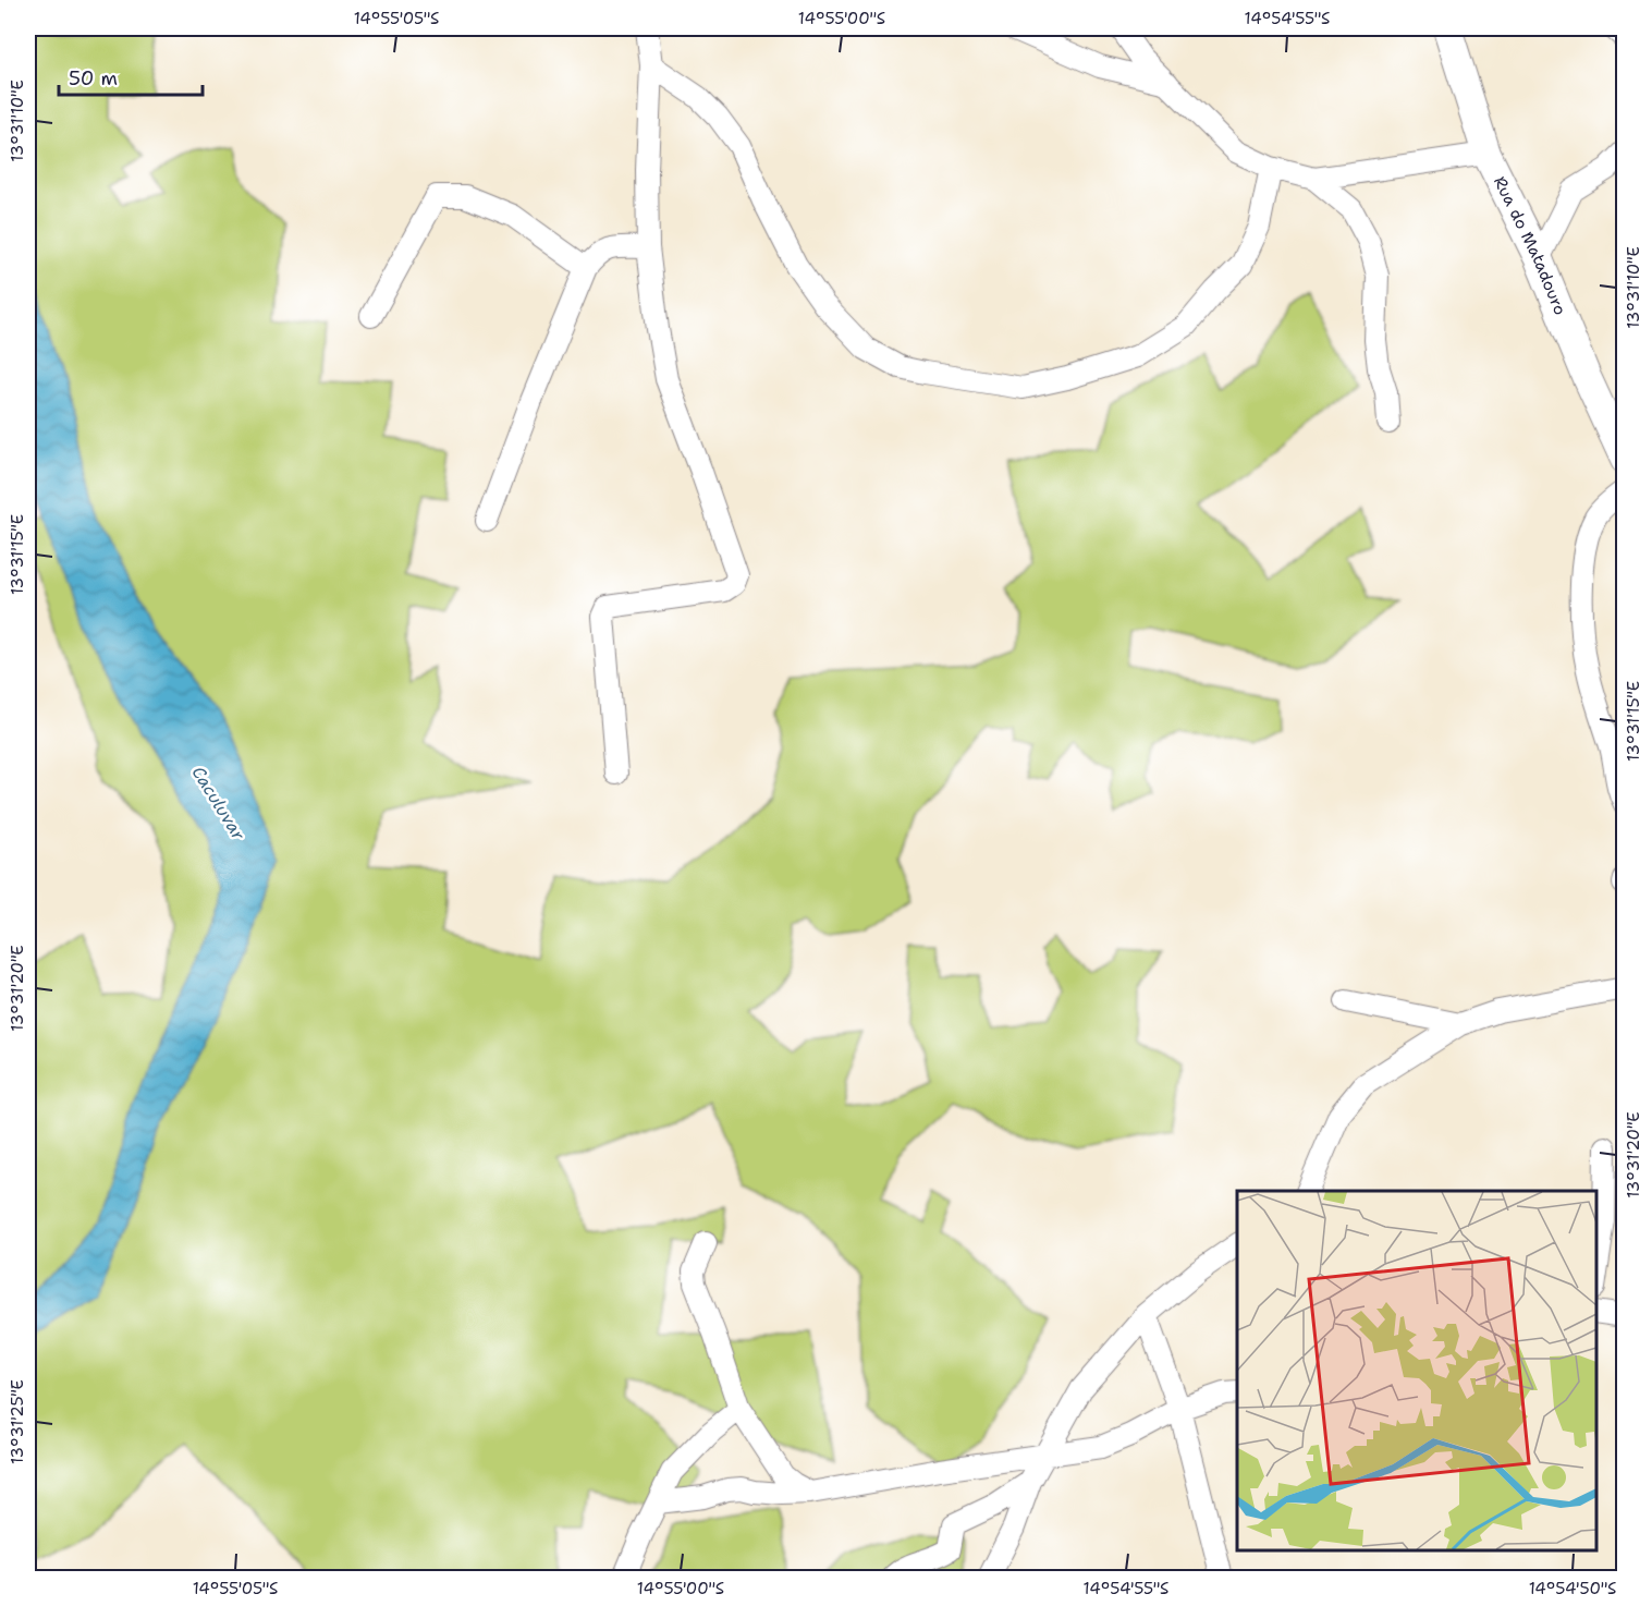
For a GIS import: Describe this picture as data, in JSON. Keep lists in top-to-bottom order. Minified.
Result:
{"streets":{"street":["Rua do Matadouro"]},"water":["Caculuvar"],"scale_bar":"50 m","coordinates":["14°55'05\"S","14°55'00\"S","14°54'55\"S","13°31'10\"E","13°31'15\"E","13°31'20\"E","13°31'25\"E","14°54'50\"S"]}
